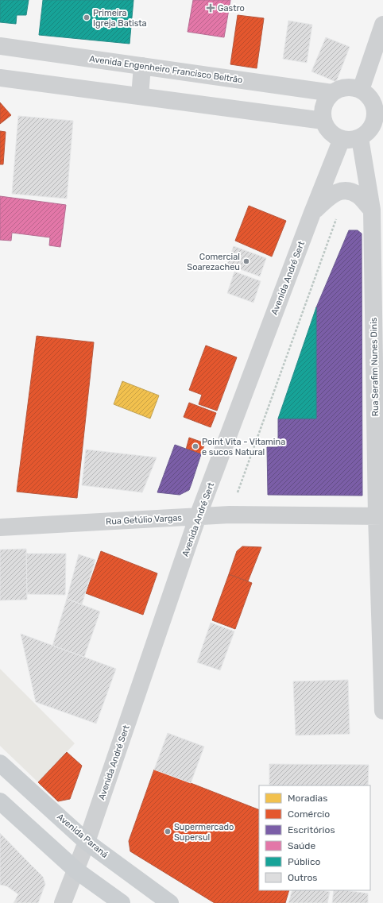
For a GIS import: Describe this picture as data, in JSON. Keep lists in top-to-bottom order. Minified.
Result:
{"streets":{"main road":["Avenida Paraná"],"street":["Avenida Engenheiro Francisco Beltrão","Avenida André Sert","Rua Serafim Nunes Dinis","Rua Getúlio Vargas"]},"crossings":[["Avenida Engenheiro Francisco Beltrão","Avenida André Sert"],["Avenida Engenheiro Francisco Beltrão","Rua Serafim Nunes Dinis"],["Avenida André Sert","Rua Serafim Nunes Dinis"],["Avenida André Sert","Rua Getúlio Vargas"],["Avenida André Sert","Avenida Paraná"],["Rua Serafim Nunes Dinis","Rua Getúlio Vargas"]],"places":{"health":["Gastro"],"other":["Primeira Igreja Batista","Comercial Soarezacheu","Point Vita - Vitamina e sucos Natural","Supermercado Supersul"]},"legend":["Moradias","Comércio","Escritórios","Saúde","Público","Outros"]}
